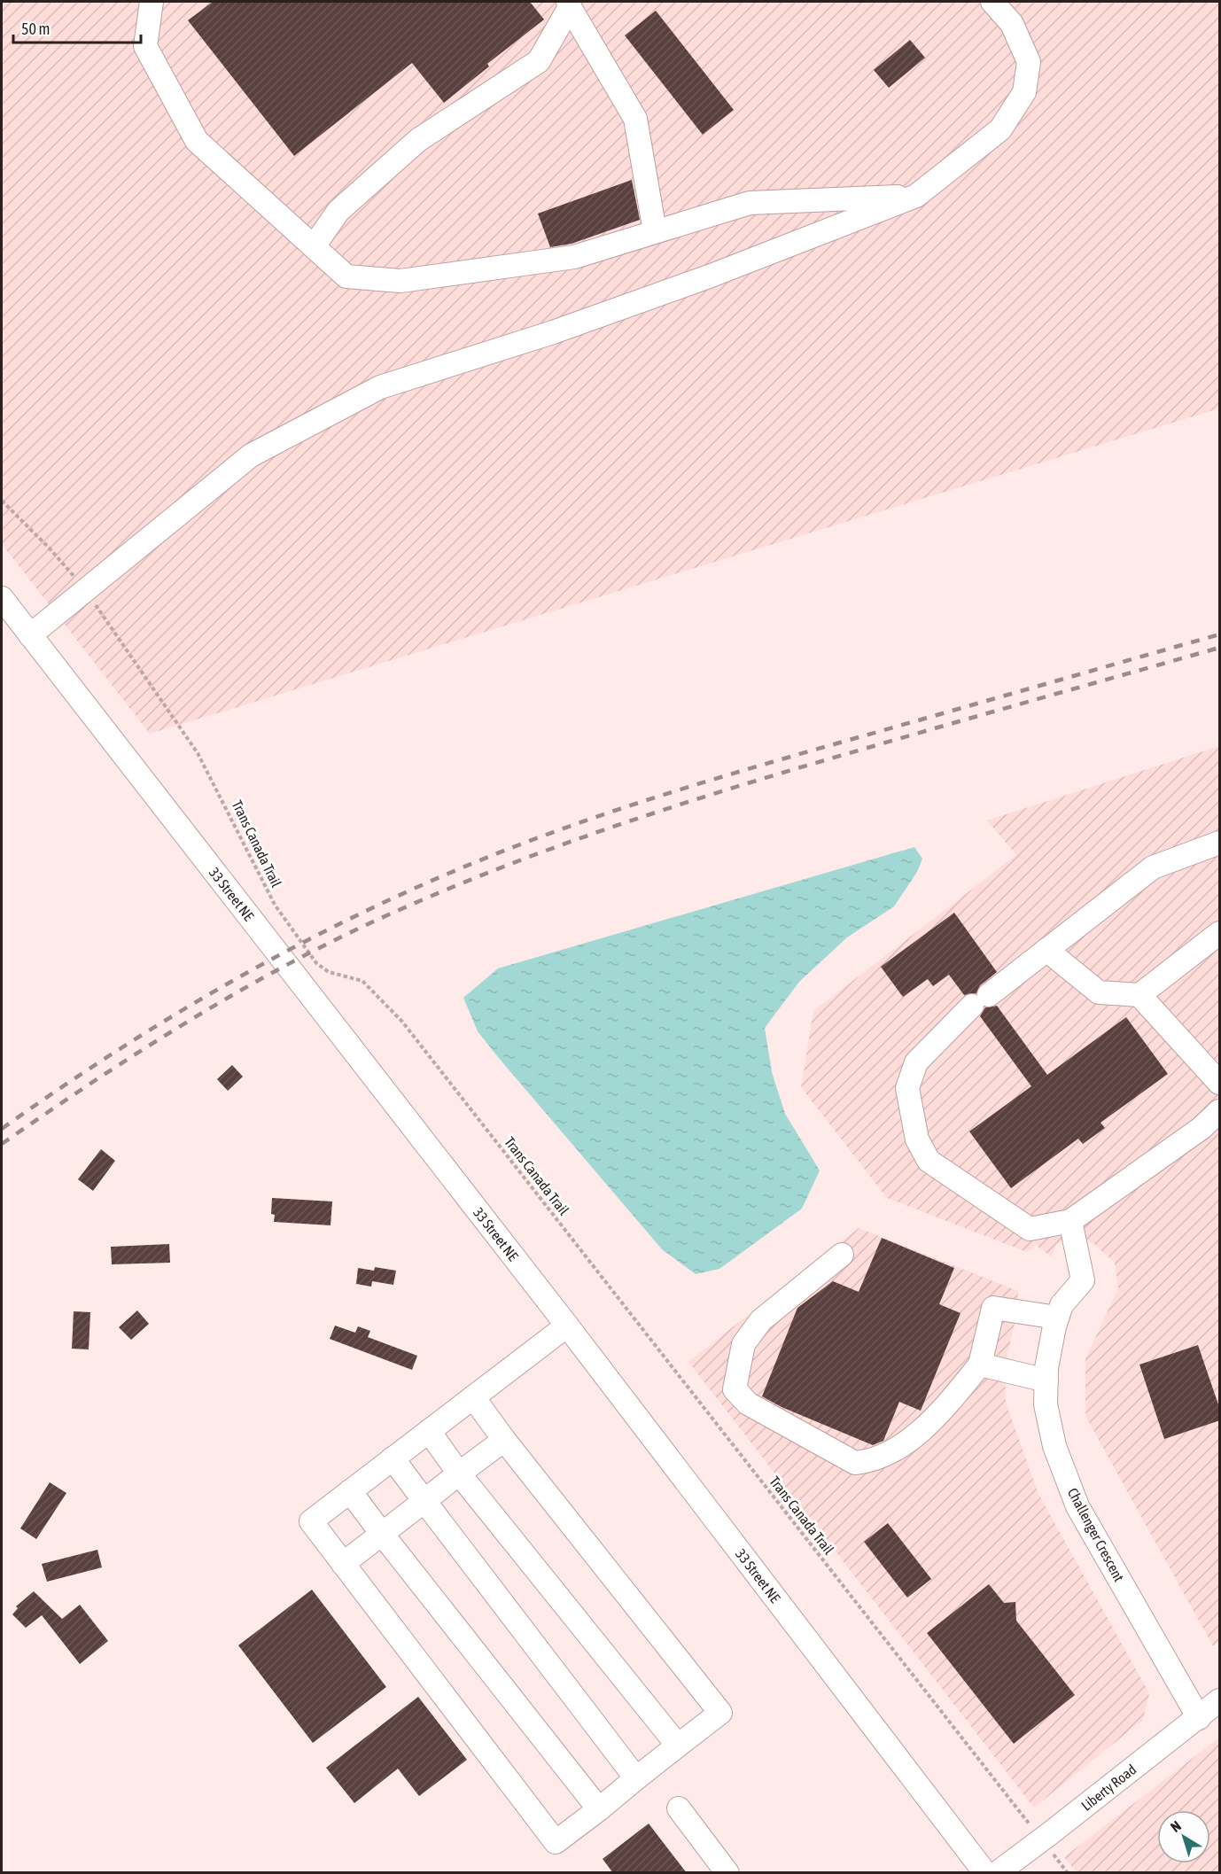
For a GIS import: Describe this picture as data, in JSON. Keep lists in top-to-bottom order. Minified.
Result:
{"streets":{"street":["33 Street NE","Challenger Crescent","Liberty Road"],"path":["Trans Canada Trail"]},"crossings":[["Trans Canada Trail","Liberty Road"],["Challenger Crescent","Liberty Road"]],"scale_bar":"50 m","north":"top left"}
